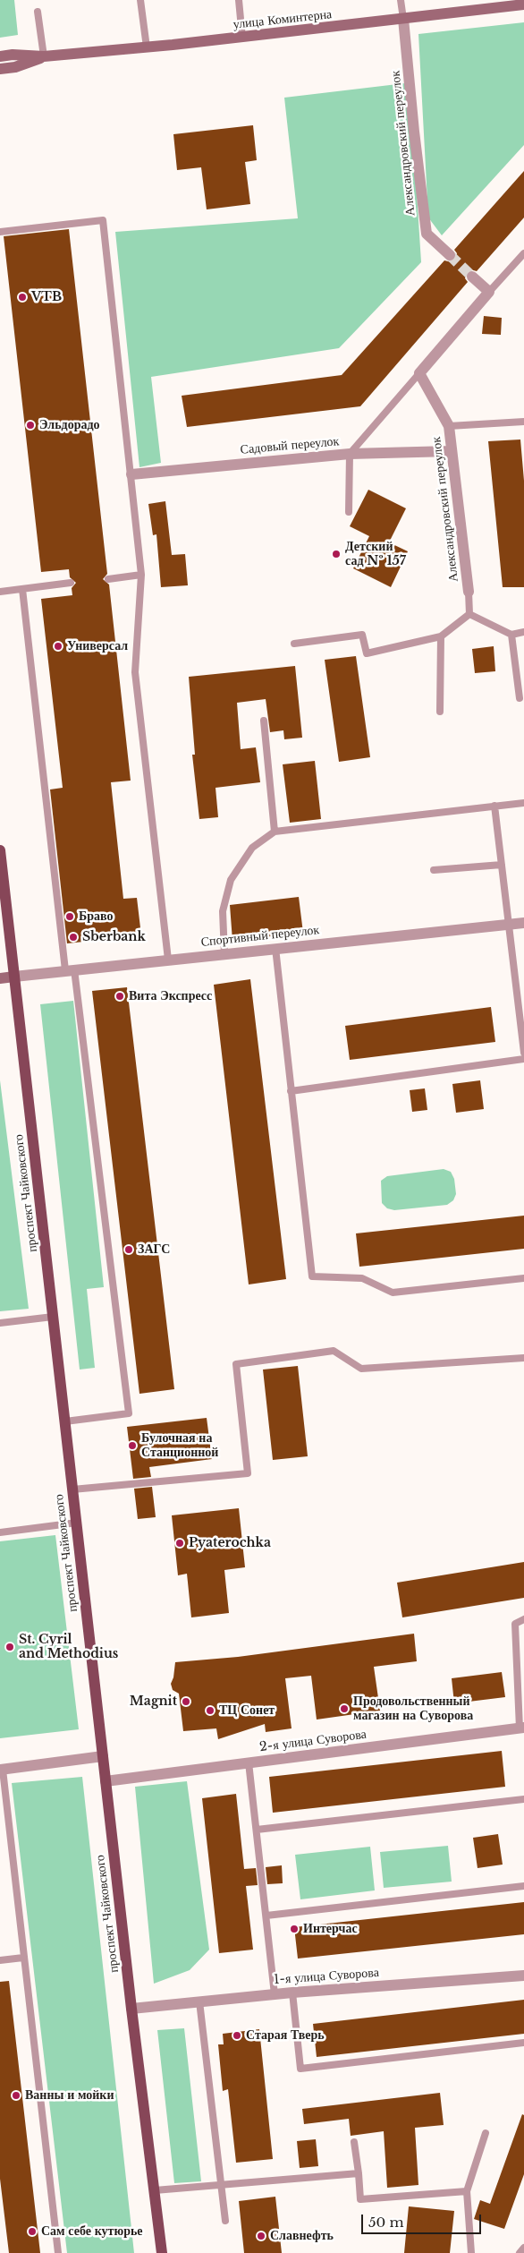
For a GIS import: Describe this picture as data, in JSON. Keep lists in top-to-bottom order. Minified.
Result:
{"streets":{"main road":["улица Коминтерна","Спортивный переулок","проспект Чайковского"],"street":["Александровский переулок","Садовый переулок","2-я улица Суворова","1-я улица Суворова"]},"crossings":[["улица Коминтерна","Александровский переулок"],["Александровский переулок","Садовый переулок"],["Спортивный переулок","проспект Чайковского"],["проспект Чайковского","2-я улица Суворова"],["проспект Чайковского","1-я улица Суворова"]],"places":["VTB","Эльдорадо","Детский сад № 157","Универсал","Браво","Sberbank","Вита Экспресс","ЗАГС","Булочная на Станционной","Pyaterochka","St. Cyril and Methodius","Magnit","Продовольственный магазин на Суворова","ТЦ Сонет","Интерчас","Старая Тверь","Ванны и мойки","Сам себе кутюрье","Славнефть"],"scale_bar":"50 m"}
